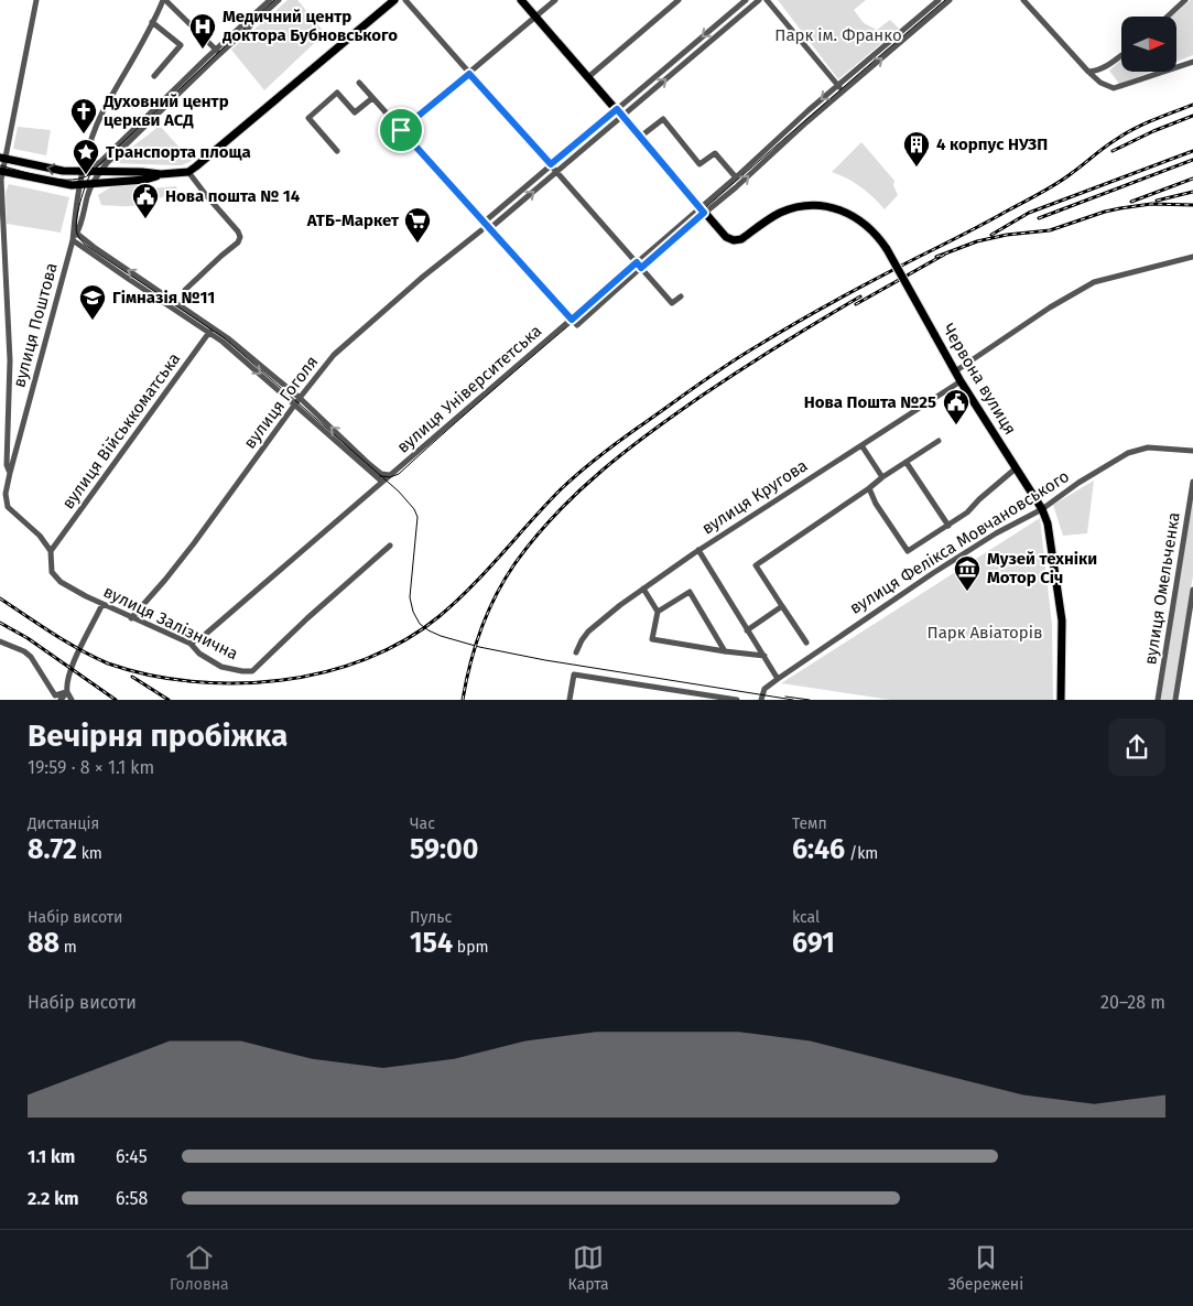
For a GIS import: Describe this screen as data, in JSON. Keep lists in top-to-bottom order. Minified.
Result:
{"streets":{"main road":["Червона вулиця"],"street":["вулиця Поштова","вулиця Університетська","вулиця Гоголя","вулиця Військкоматська","вулиця Кругова","вулиця Фелікса Мовчановського","вулиця Омельченка","вулиця Залізнична"]},"crossings":[["вулиця Поштова","вулиця Військкоматська"],["вулиця Поштова","вулиця Залізнична"],["Червона вулиця","вулиця Університетська"],["Червона вулиця","вулиця Кругова"],["Червона вулиця","вулиця Фелікса Мовчановського"],["вулиця Університетська","вулиця Залізнична"],["вулиця Гоголя","вулиця Залізнична"],["вулиця Військкоматська","вулиця Залізнична"]],"parks":["Парк ім. Франко","Парк Авіаторів"],"places":{"hospital":["Медичний центр доктора Бубновського"],"church":["Духовний центр церкви АСД"],"building":["4 корпус НУЗП"],"place":["Транспорта площа"],"public building":["Нова пошта № 14","Нова Пошта №25"],"supermarket":["АТБ-Маркет"],"school or university":["Гімназія №11"],"museum":["Музей техніки Мотор Січ"]},"north":"right","page":{"heading":["Вечірня пробіжка","19:59 · 8 × 1.1 km"],"stats":[["Дистанція","8.72 km"],["Час","59:00"],["Темп","6:46 /km"],["Набір висоти","88 m"],["Пульс","154 bpm"],["kcal","691"]],"chart":["Набір висоти","20–28 m"],"list":[{"name":"1.1 km","note":"6:45"},{"name":"2.2 km","note":"6:58"}],"tabs":["Головна","Карта","Збережені"]}}
